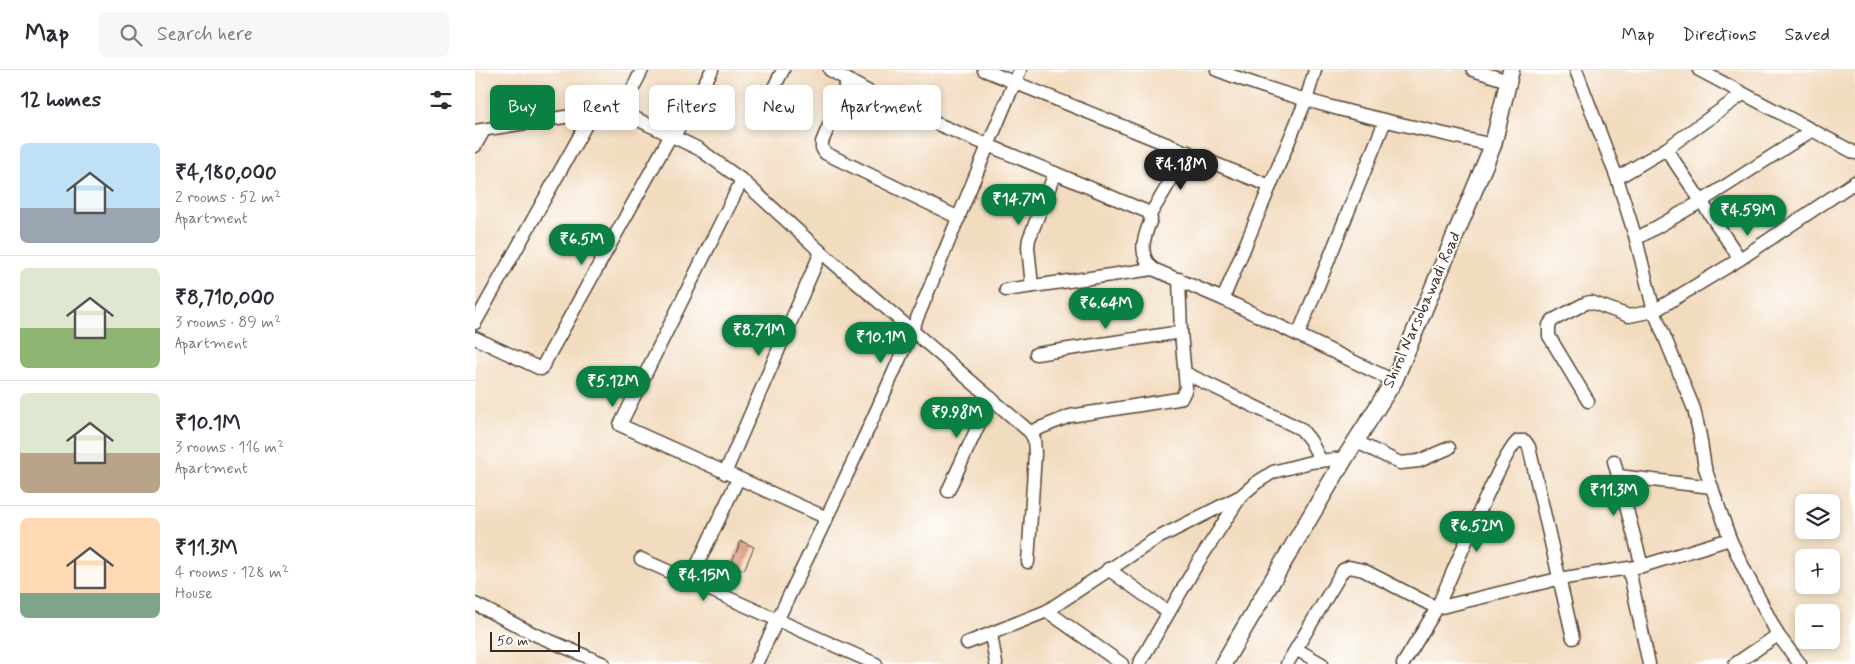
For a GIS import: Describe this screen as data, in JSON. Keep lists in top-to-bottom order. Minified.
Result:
{"streets":{"main road":["Shirol Narsobawadi Road"]},"scale_bar":"50 m","page":{"header":"Map","search":"Search here","nav":["Map","Directions","Saved"],"heading":"12 homes","chip":["Buy","Rent","Filters","New","Apartment"],"list":[{"name":"₹4,180,000","note":"2 rooms · 52 m² · Apartment"},{"name":"₹8,710,000","note":"3 rooms · 89 m² · Apartment"},{"name":"₹10.1M","note":"3 rooms · 116 m² · Apartment"},{"name":"₹11.3M","note":"4 rooms · 128 m² · House"}],"price":["₹4.18M","₹14.7M","₹4.59M","₹6.5M","₹6.64M","₹8.71M","₹10.1M","₹5.12M","₹9.98M","₹11.3M","₹6.52M","₹4.15M"],"map_buttons":["+","−"],"scale":"50 m"}}
